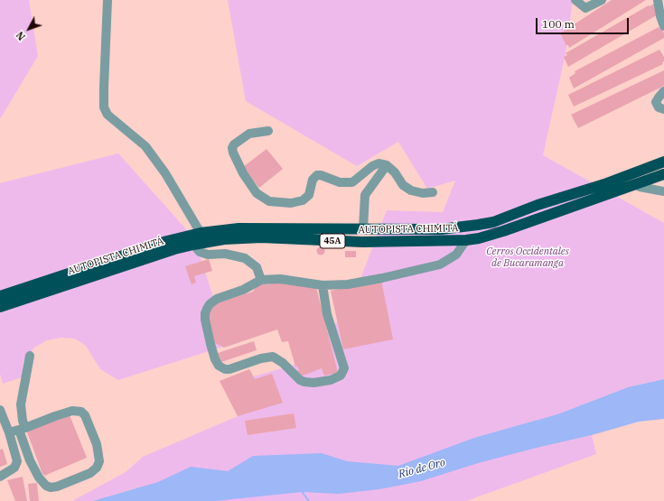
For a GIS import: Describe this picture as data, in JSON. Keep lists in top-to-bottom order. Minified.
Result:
{"streets":{"highway":["AUTOPISTA CHIMITÁ","45A"]},"water":["Río de Oro"],"parks":["Cerros Occidentales de Bucaramanga"],"scale_bar":"100 m","north":"bottom left"}
